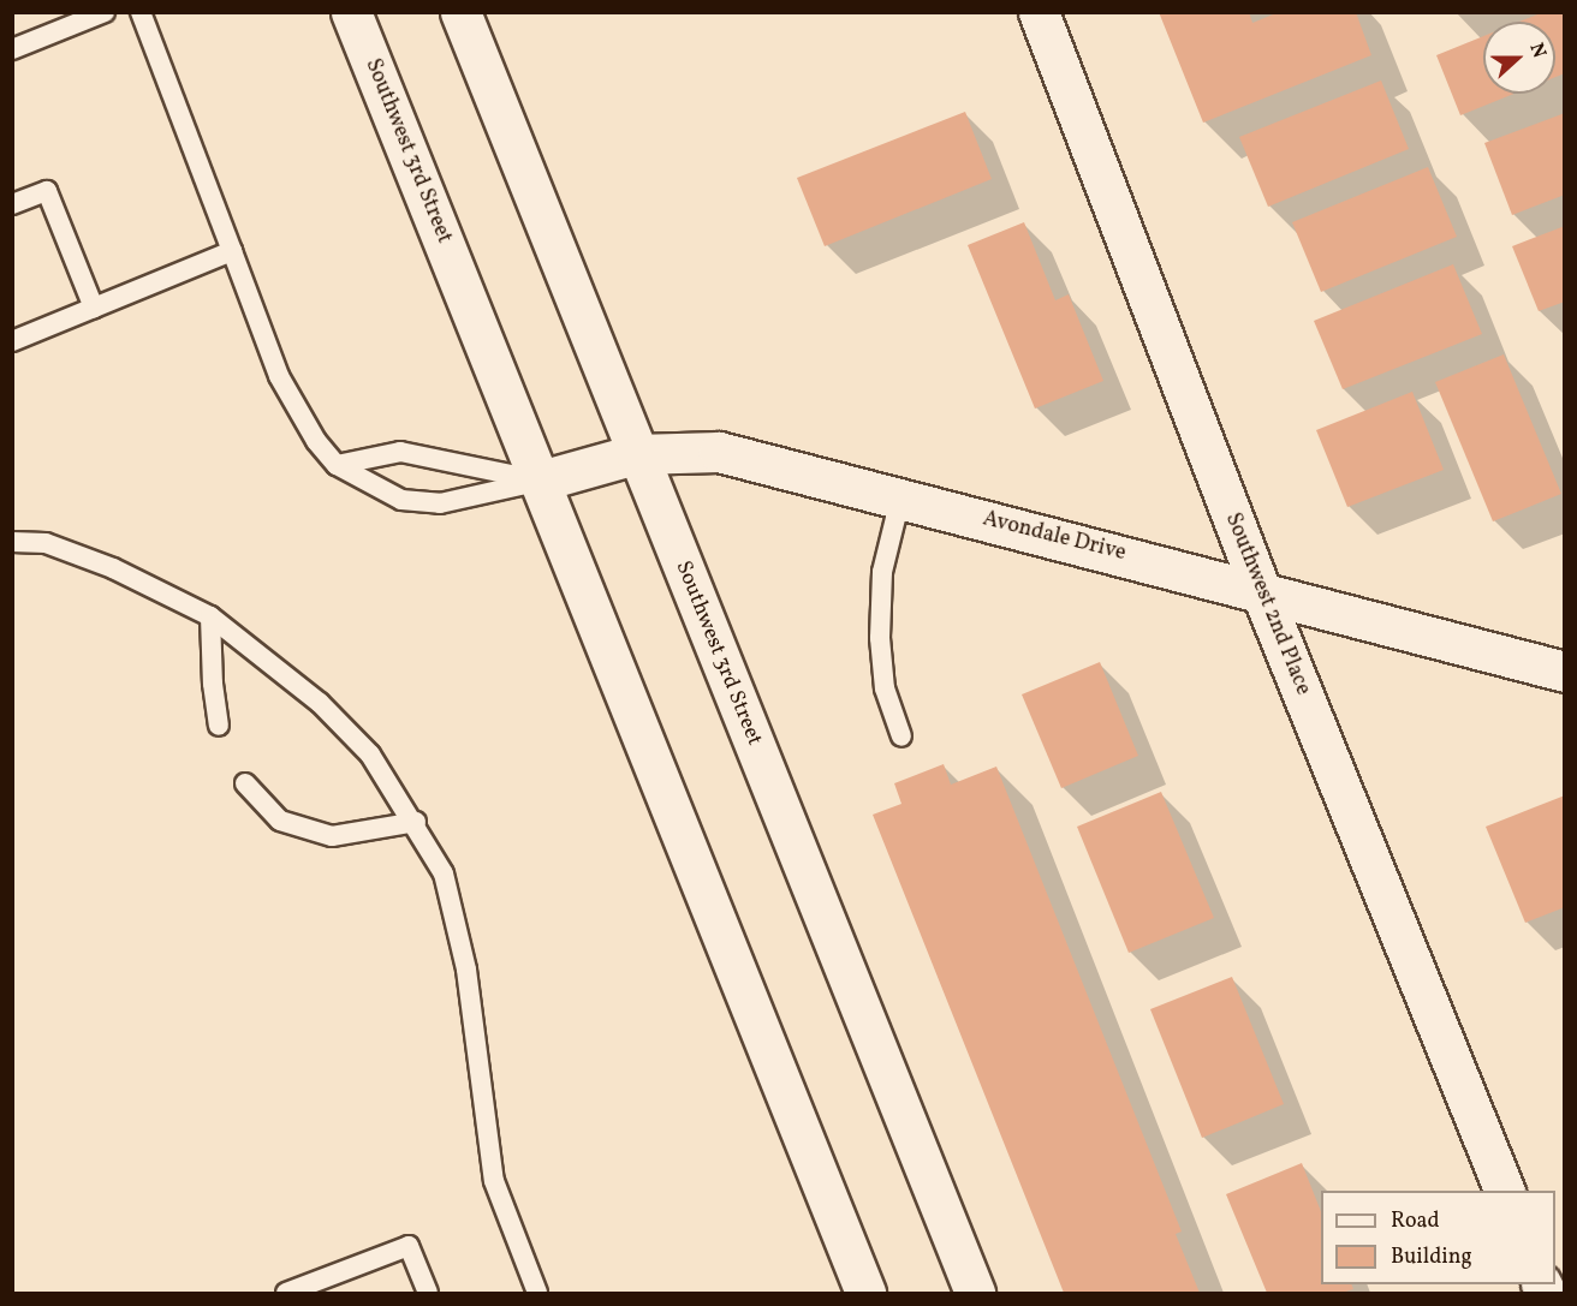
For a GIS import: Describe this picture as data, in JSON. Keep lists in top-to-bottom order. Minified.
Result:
{"streets":{"street":["Southwest 3rd Street","Avondale Drive","Southwest 2nd Place"]},"crossings":[["Southwest 3rd Street","Avondale Drive"],["Avondale Drive","Southwest 2nd Place"]],"legend":["Road","Building"],"north":"right"}
